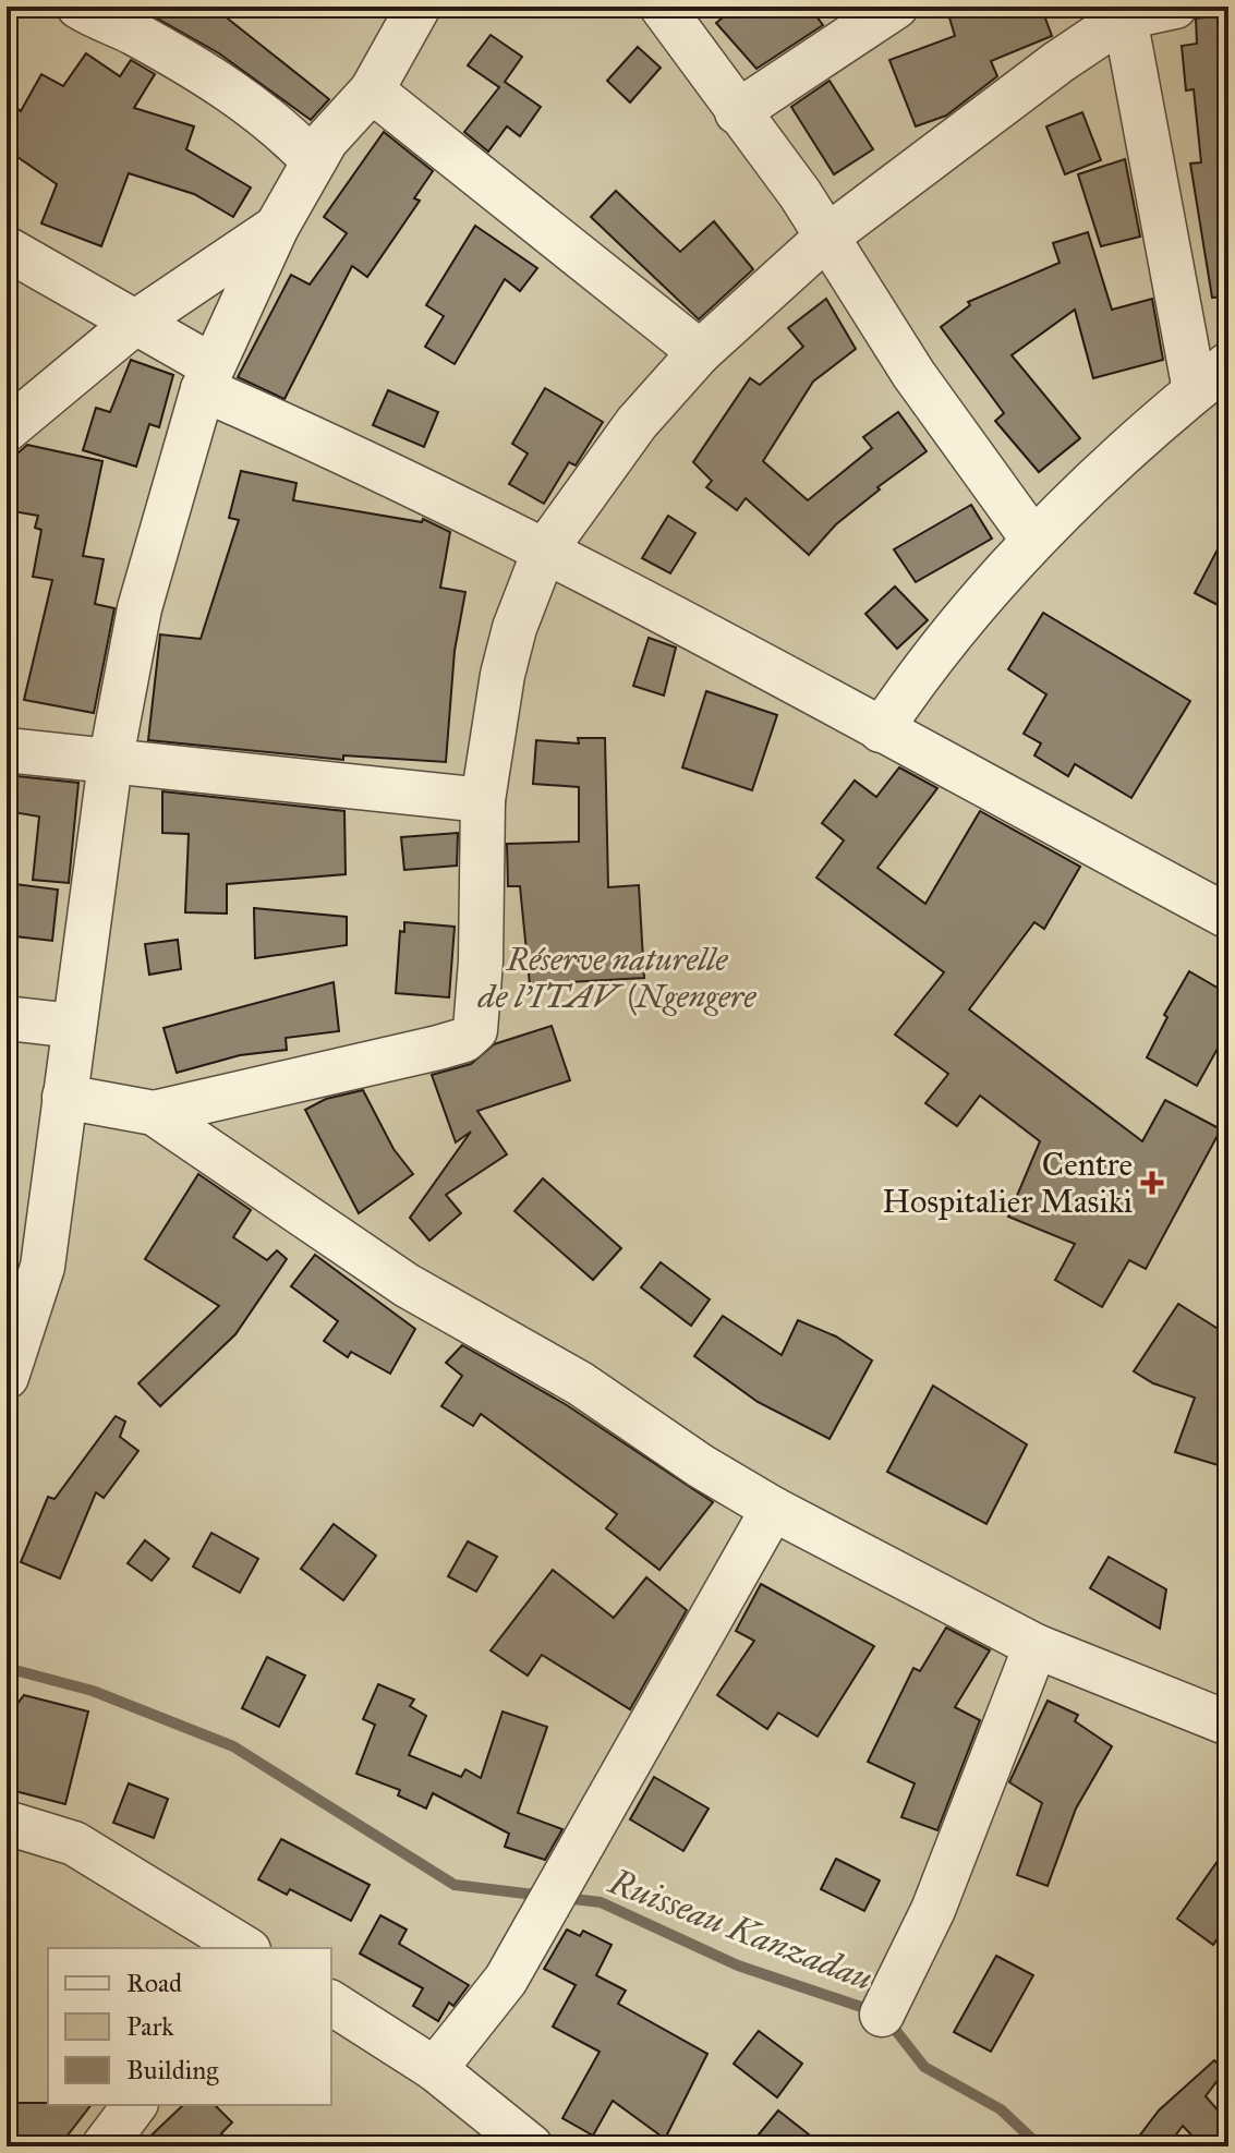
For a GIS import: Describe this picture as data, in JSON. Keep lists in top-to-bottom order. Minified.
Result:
{"water":["Ruisseau Kanzadau"],"parks":["Réserve naturelle de l'ITAV (Ngengere"],"places":{"health":["Centre Hospitalier Masiki"]},"legend":["Road","Park","Building"]}
